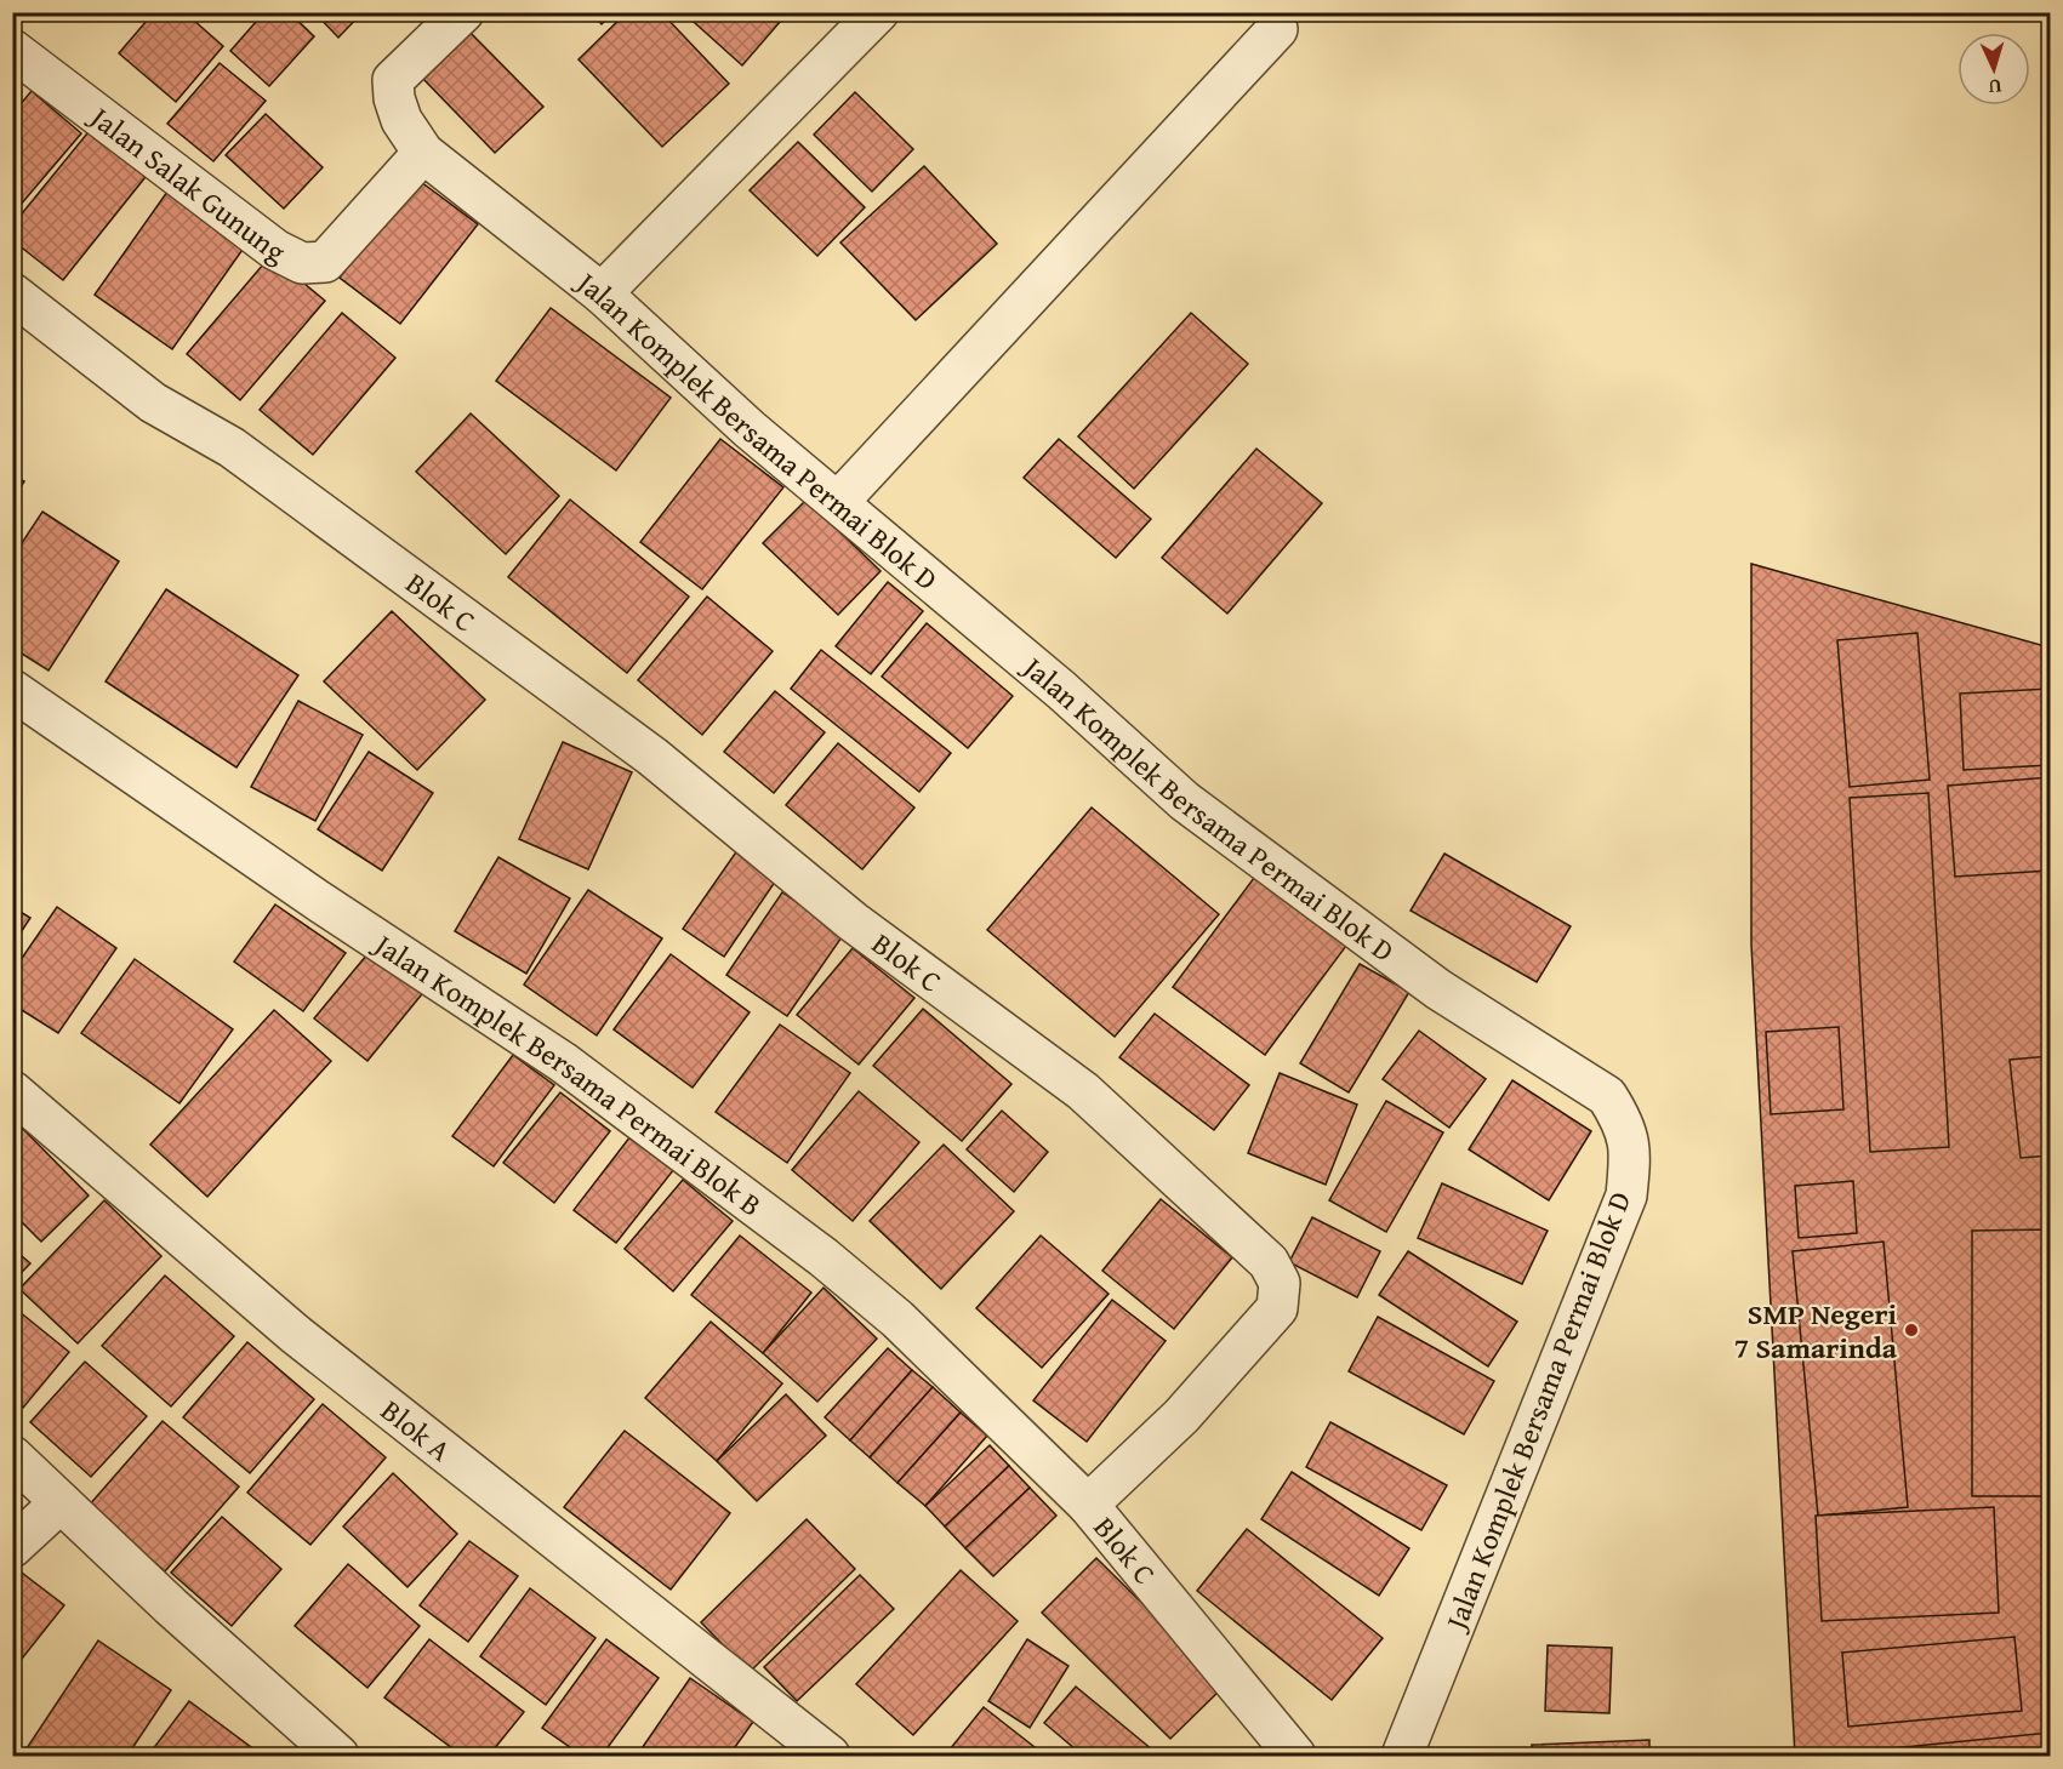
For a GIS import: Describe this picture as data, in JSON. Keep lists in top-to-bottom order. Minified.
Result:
{"streets":{"street":["Jalan Salak Gunung","Jalan Komplek Bersama Permai Blok D","Blok C","Jalan Komplek Bersama Permai Blok B","Blok A"]},"crossings":[["Jalan Salak Gunung","Jalan Komplek Bersama Permai Blok D"],["Blok C","Jalan Komplek Bersama Permai Blok B"]],"places":["SMP Negeri 7 Samarinda"],"north":"bottom"}
